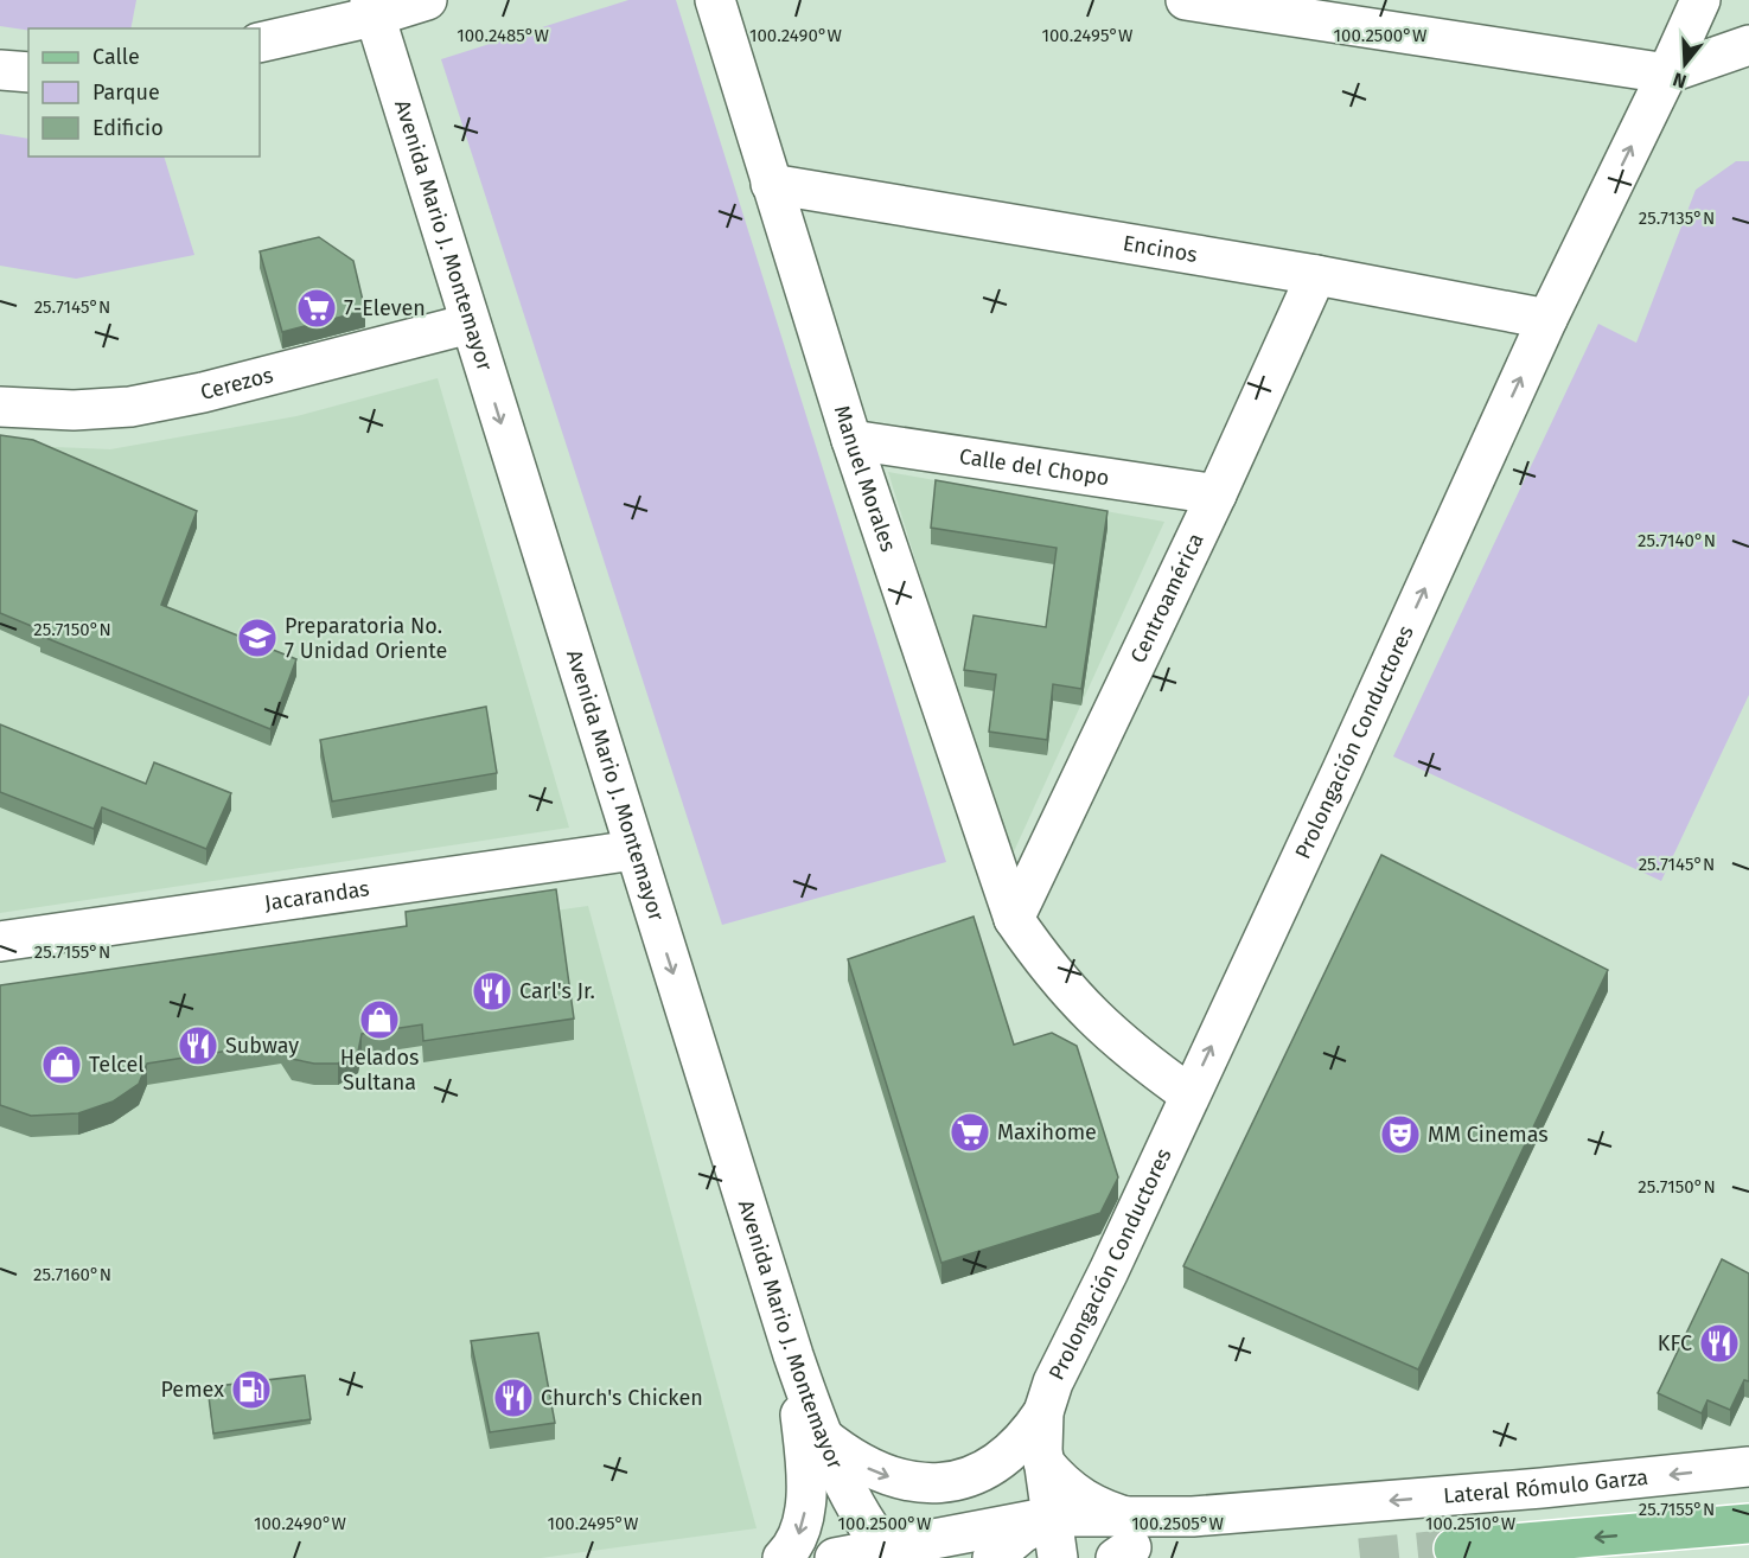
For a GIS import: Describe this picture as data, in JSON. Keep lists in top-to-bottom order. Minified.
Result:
{"streets":{"street":["Avenida Mario J. Montemayor","Encinos","Cerezos","Calle del Chopo","Manuel Morales","Centroamérica","Prolongación Conductores","Jacarandas","Lateral Rómulo Garza"]},"crossings":[["Avenida Mario J. Montemayor","Cerezos"],["Avenida Mario J. Montemayor","Jacarandas"],["Avenida Mario J. Montemayor","Lateral Rómulo Garza"],["Encinos","Manuel Morales"],["Encinos","Centroamérica"],["Encinos","Prolongación Conductores"],["Calle del Chopo","Manuel Morales"],["Calle del Chopo","Centroamérica"],["Manuel Morales","Centroamérica"],["Manuel Morales","Prolongación Conductores"]],"one_way":["Avenida Mario J. Montemayor","Prolongación Conductores","Lateral Rómulo Garza"],"places":{"supermarket":["7-Eleven","Maxihome"],"school or university":["Preparatoria No. 7 Unidad Oriente"],"restaurant":["Carl's Jr.","Subway","KFC","Church's Chicken"],"shop":["Helados Sultana","Telcel"],"theatre":["MM Cinemas"],"fuel station":["Pemex"]},"legend":["Calle","Parque","Edificio"],"north":"bottom","coordinates":["100.2485°W","100.2490°W","100.2495°W","100.2500°W","25.7135°N","25.7145°N","25.7140°N","25.7150°N","25.7155°N","25.7160°N","100.2505°W","100.2510°W"]}
